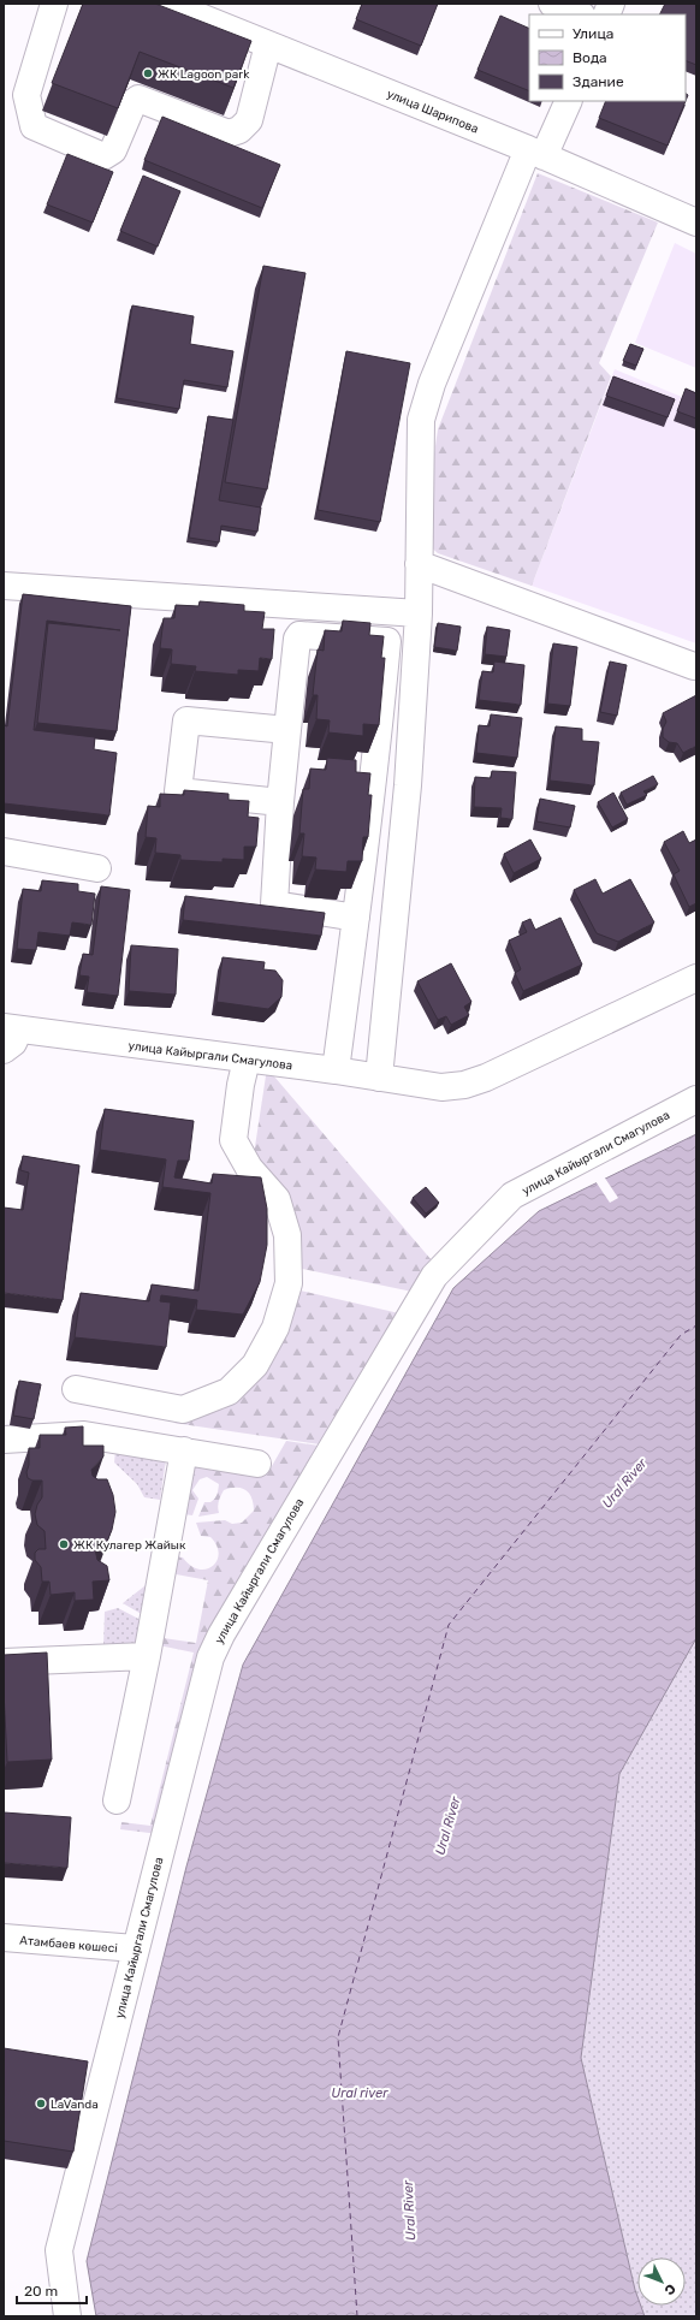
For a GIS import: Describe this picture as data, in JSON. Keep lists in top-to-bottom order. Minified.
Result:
{"streets":{"street":["улица Шарипова","улица Кайыргали Смагулова","Атамбаев көшесі"]},"crossings":[["улица Кайыргали Смагулова","Атамбаев көшесі"]],"water":["Ural River","Ural river"],"places":["ЖК Lagoon park","ЖК Кулагер Жайык","LaVanda"],"legend":["Улица","Вода","Здание"],"scale_bar":"20 m","north":"bottom right"}
